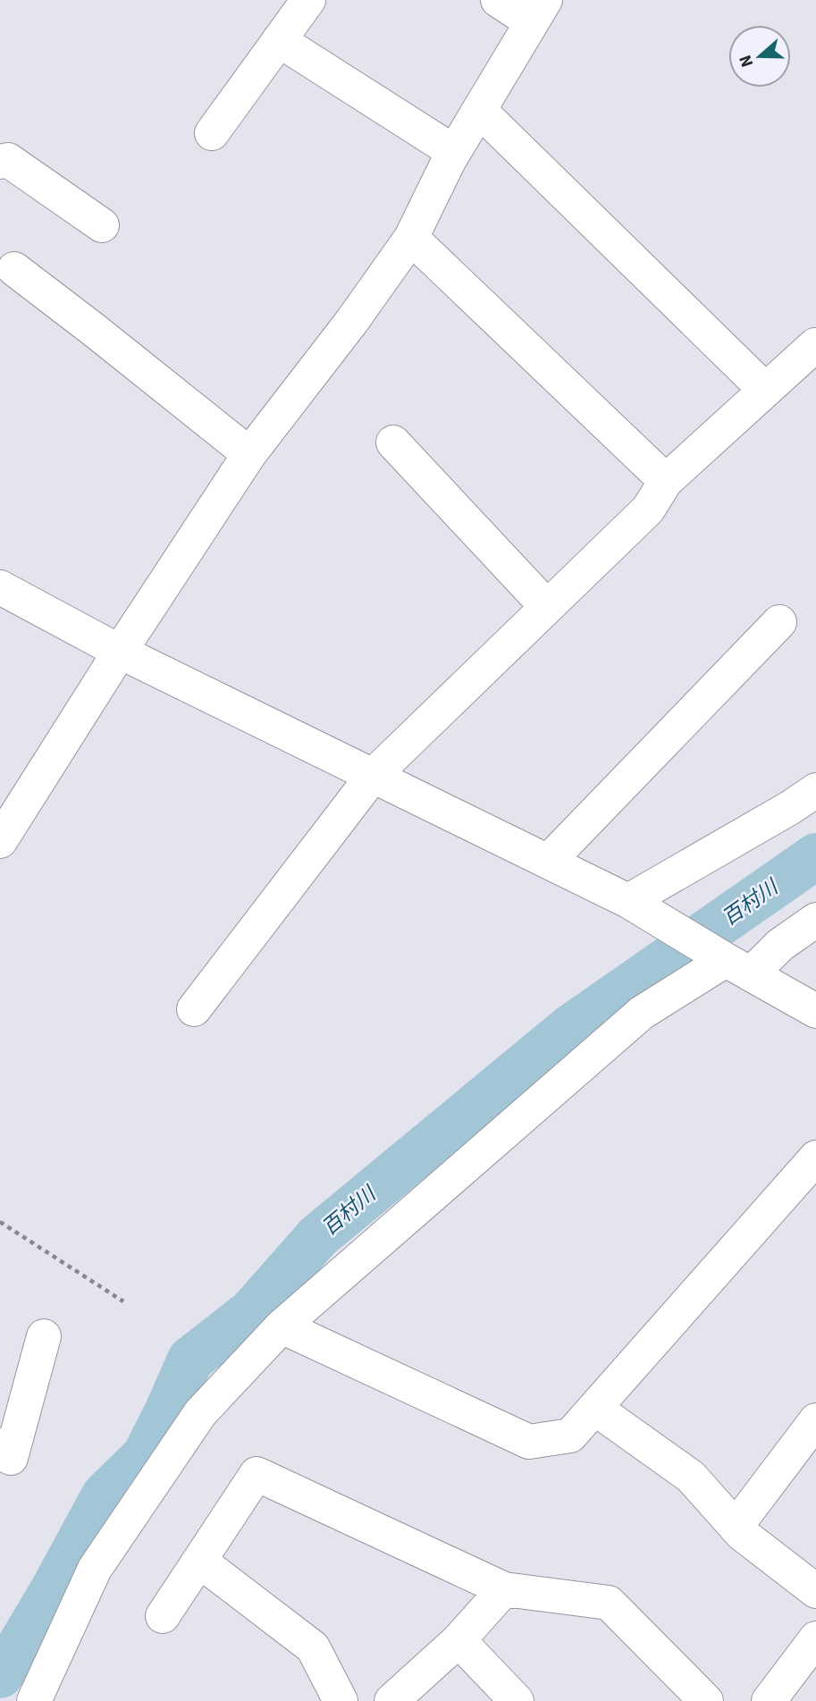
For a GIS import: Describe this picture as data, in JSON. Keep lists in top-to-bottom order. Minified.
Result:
{"water":["百村川"],"north":"left"}
